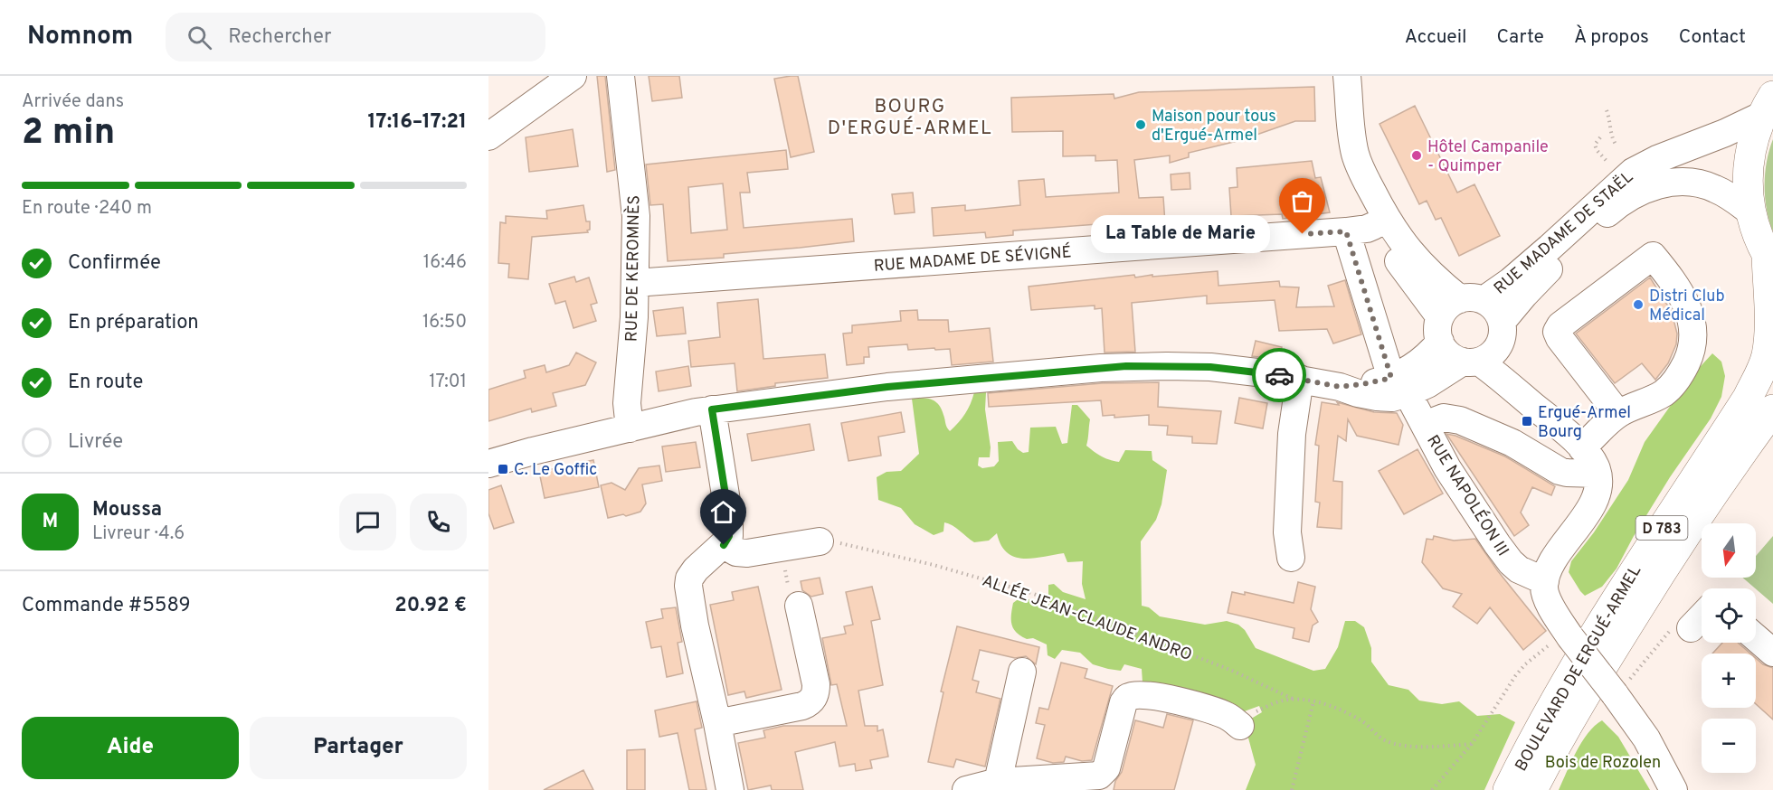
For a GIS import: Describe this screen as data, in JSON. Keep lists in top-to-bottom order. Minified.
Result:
{"streets":{"main road":["D 783","BOULEVARD DE ERGUÉ-ARMEL"],"street":["RUE MADAME DE STAËL","RUE MADAME DE SÉVIGNÉ","RUE DE KEROMNÈS","RUE NAPOLÉON III"],"path":["ALLÉE JEAN-CLAUDE ANDRO"]},"crossings":[["RUE MADAME DE STAËL","BOULEVARD DE ERGUÉ-ARMEL"],["RUE MADAME DE SÉVIGNÉ","RUE DE KEROMNÈS"],["RUE MADAME DE SÉVIGNÉ","RUE NAPOLÉON III"]],"districts":["BOURG D'ERGUÉ-ARMEL"],"parks":["Bois de Rozolen"],"places":{"other":["Maison pour tous d'Ergué-Armel","Hôtel Campanile - Quimper","La Table de Marie","Distri Club Médical"],"transit":["Ergué-Armel Bourg","C. Le Goffic"]},"north":"bottom","page":{"header":"Nomnom","search":"Rechercher","nav":["Accueil","Carte","À propos","Contact"],"heading":["2 min","Arrivée dans","17:16–17:21"],"panel":["Moussa","Livreur · 4.6","Commande #5589","20.92 €"],"bar":"En route · 240 m","bubble":"La Table de Marie","list":[["Confirmée","16:46"],["En préparation","16:50"],["En route","17:01"],"Livrée"],"round":"M","map_buttons":["+","−"],"buttons":["Aide","Partager"]}}
